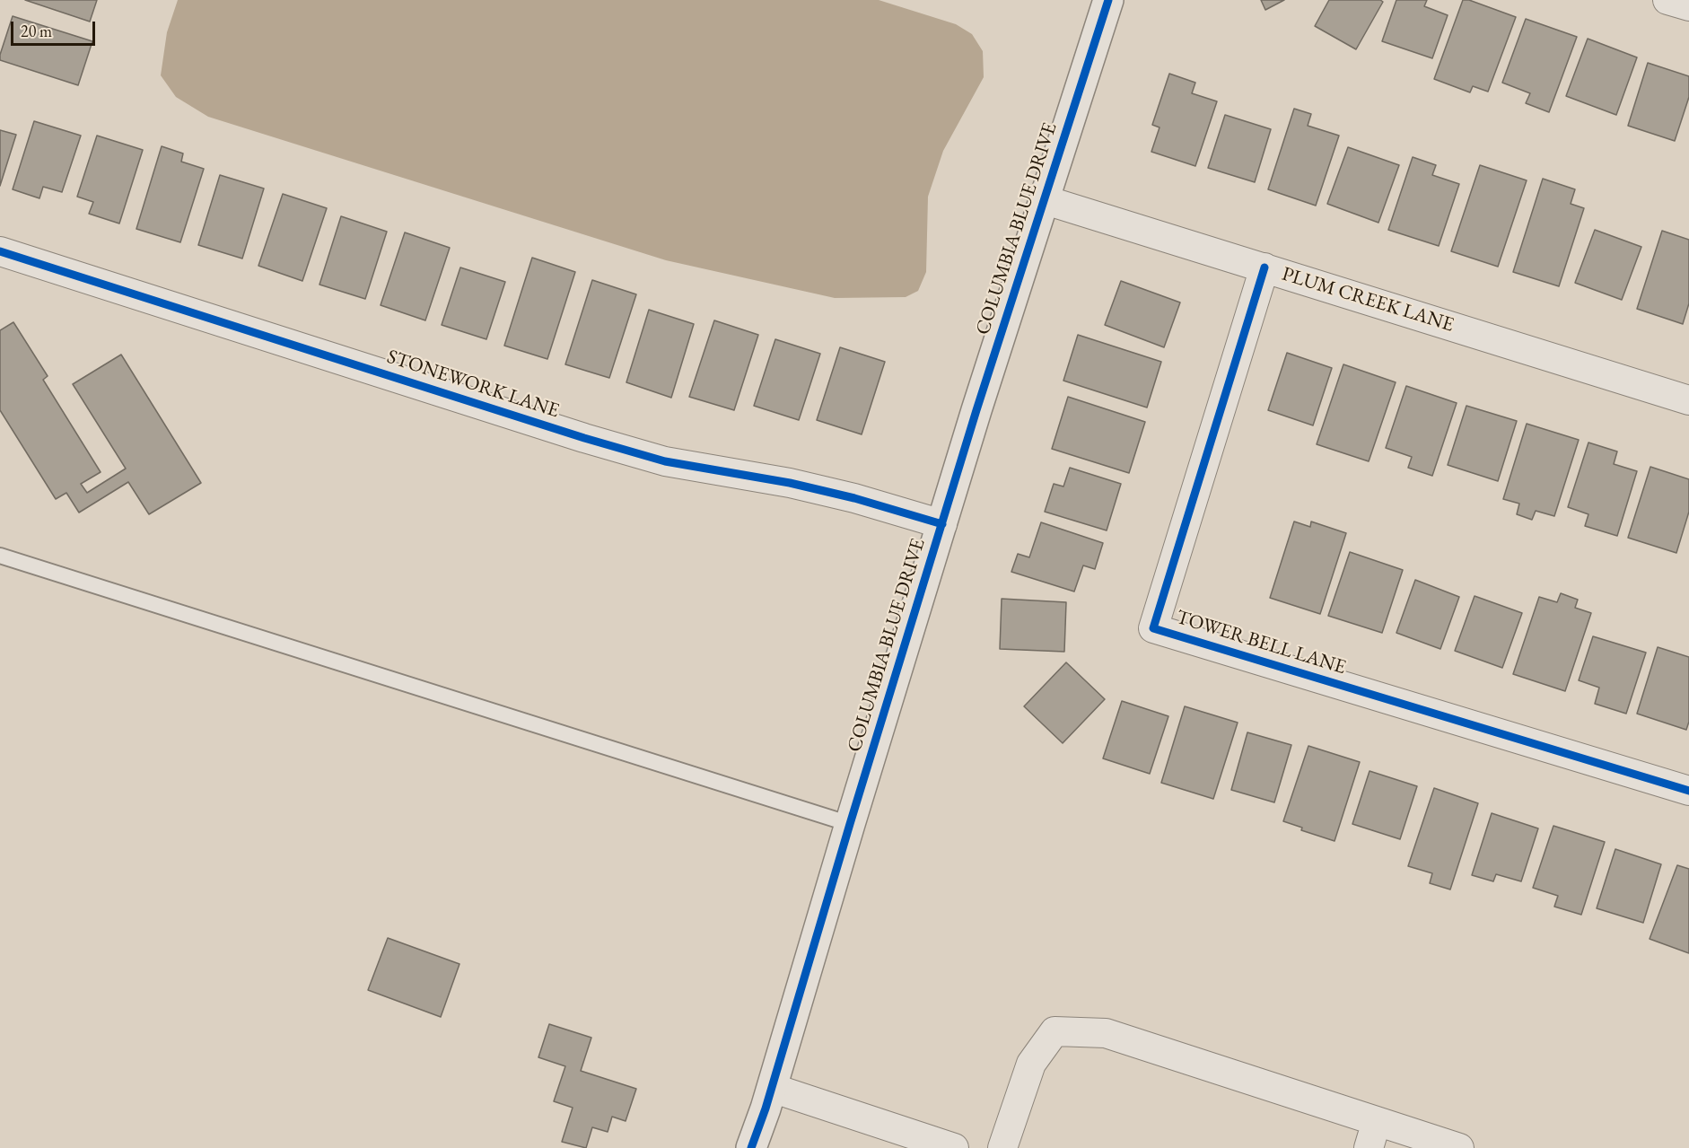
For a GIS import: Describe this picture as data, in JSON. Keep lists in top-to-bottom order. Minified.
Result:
{"streets":{"street":["COLUMBIA BLUE DRIVE","PLUM CREEK LANE","STONEWORK LANE","TOWER BELL LANE"]},"crossings":[["COLUMBIA BLUE DRIVE","PLUM CREEK LANE"],["COLUMBIA BLUE DRIVE","STONEWORK LANE"],["PLUM CREEK LANE","TOWER BELL LANE"]],"scale_bar":"20 m"}
